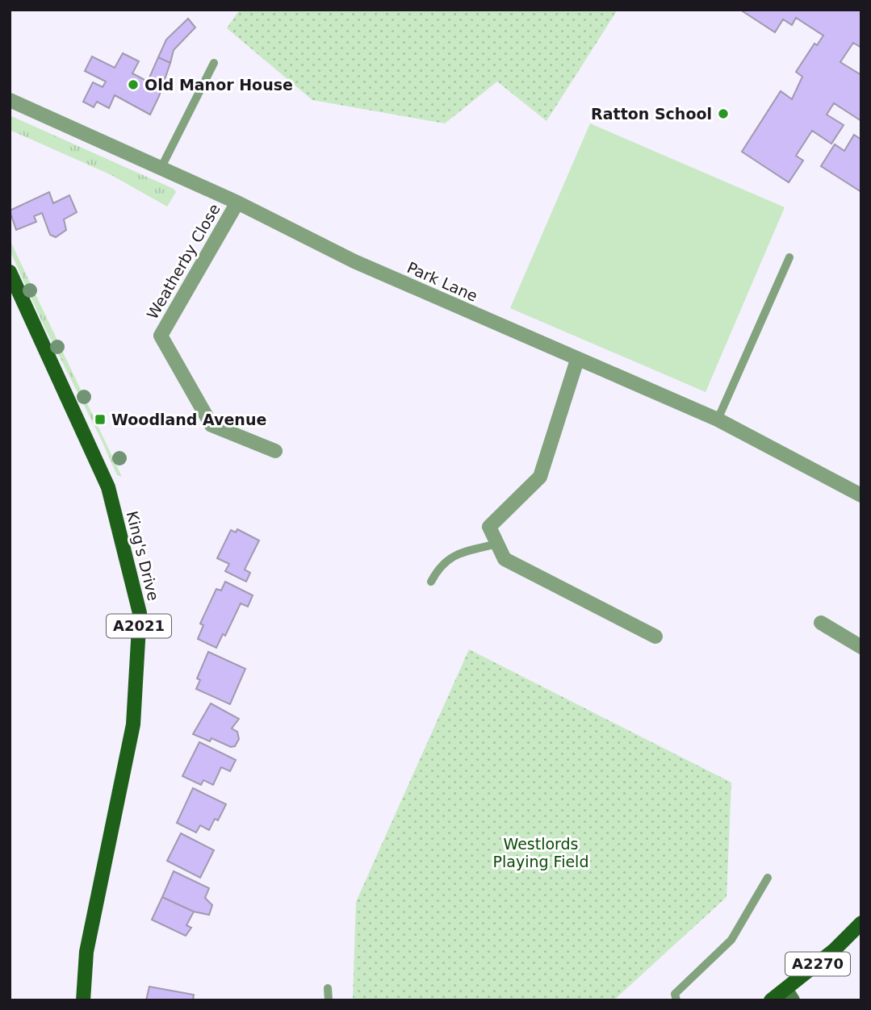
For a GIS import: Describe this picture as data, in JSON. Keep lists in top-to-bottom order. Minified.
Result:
{"streets":{"main road":["King's Drive","A2021","A2270"],"street":["Weatherby Close","Park Lane"]},"crossings":[["Weatherby Close","Park Lane"]],"parks":["Westlords Playing Field"],"places":{"other":["Old Manor House","Ratton School"],"transit":["Woodland Avenue"]}}
